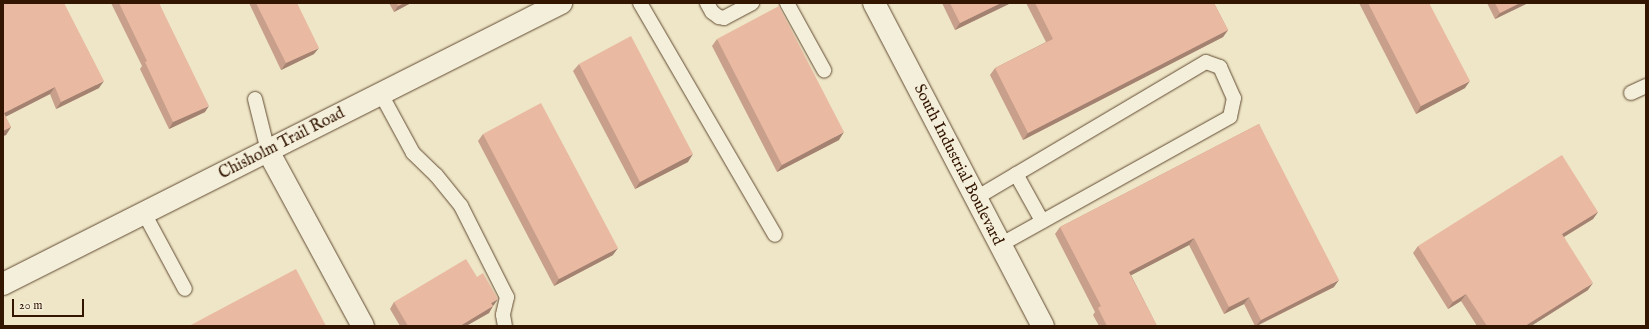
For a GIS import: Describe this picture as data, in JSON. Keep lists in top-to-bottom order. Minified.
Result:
{"streets":{"street":["Chisholm Trail Road","South Industrial Boulevard"]},"scale_bar":"20 m"}
